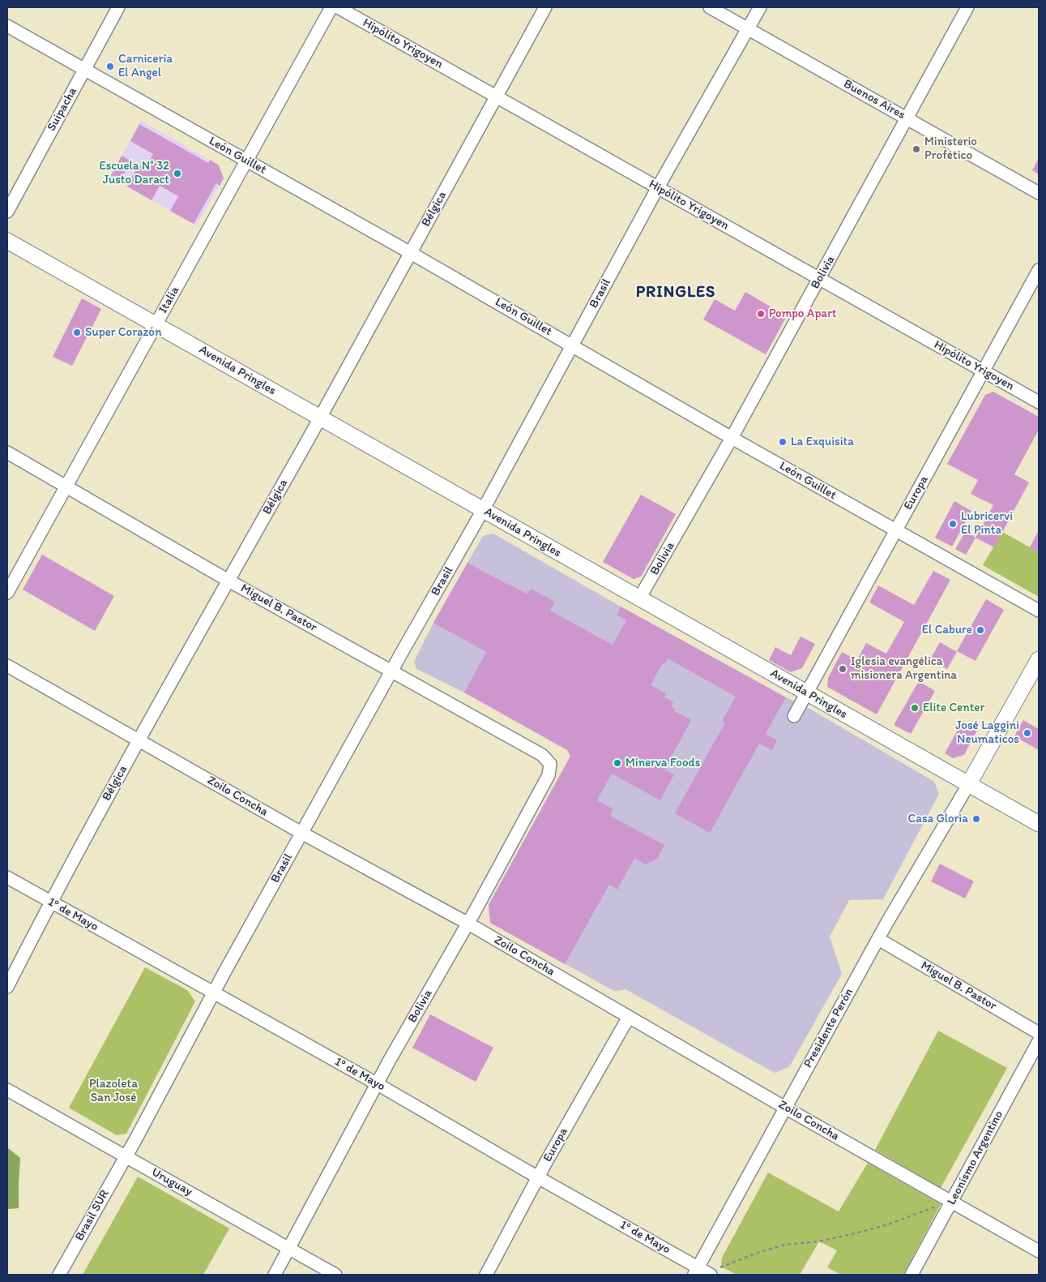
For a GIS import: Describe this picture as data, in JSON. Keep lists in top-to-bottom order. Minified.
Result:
{"streets":{"main road":["Avenida Pringles"],"street":["Hipólito Yrigoyen","Buenos Aires","Suipacha","León Guillet","Bélgica","Bolivia","Brasil","Italia","Europa","Miguel B. Pastor","Zoilo Concha","1º de Mayo","Presidente Perón","Leonismo Argentino","Uruguay","Brasil SUR"]},"crossings":[["Hipólito Yrigoyen","Bélgica"],["Hipólito Yrigoyen","Bolivia"],["Hipólito Yrigoyen","Brasil"],["Hipólito Yrigoyen","Europa"],["Buenos Aires","Bolivia"],["Buenos Aires","Brasil"],["Suipacha","León Guillet"],["León Guillet","Bélgica"],["León Guillet","Bolivia"],["León Guillet","Brasil"],["León Guillet","Italia"],["León Guillet","Europa"],["Bélgica","Avenida Pringles"],["Bélgica","Miguel B. Pastor"],["Bélgica","Zoilo Concha"],["Bélgica","1º de Mayo"],["Bolivia","Avenida Pringles"],["Bolivia","Miguel B. Pastor"],["Bolivia","Zoilo Concha"],["Bolivia","1º de Mayo"],["Bolivia","Uruguay"],["Brasil","Avenida Pringles"],["Brasil","Miguel B. Pastor"],["Brasil","Zoilo Concha"],["Brasil","1º de Mayo"],["Brasil","Uruguay"],["Brasil","Brasil SUR"],["Italia","Avenida Pringles"],["Italia","Miguel B. Pastor"],["Avenida Pringles","Europa"],["Avenida Pringles","Presidente Perón"],["Europa","Zoilo Concha"],["Europa","1º de Mayo"],["Miguel B. Pastor","Presidente Perón"],["Zoilo Concha","Presidente Perón"],["Zoilo Concha","Leonismo Argentino"],["1º de Mayo","Presidente Perón"],["Uruguay","Brasil SUR"]],"districts":["PRINGLES"],"parks":["Plazoleta San José"],"places":["Carnicería El Angel","Ministerio Profético","Escuela N° 32 Justo Daract","Pompo Apart","Super Corazón","La Exquisita","Lubricervi El Pinta","El Cabure","Iglesia evangélica misionera Argentina","Elite Center","José Laggini Neumaticos","Minerva Foods","Casa Gloria"]}
